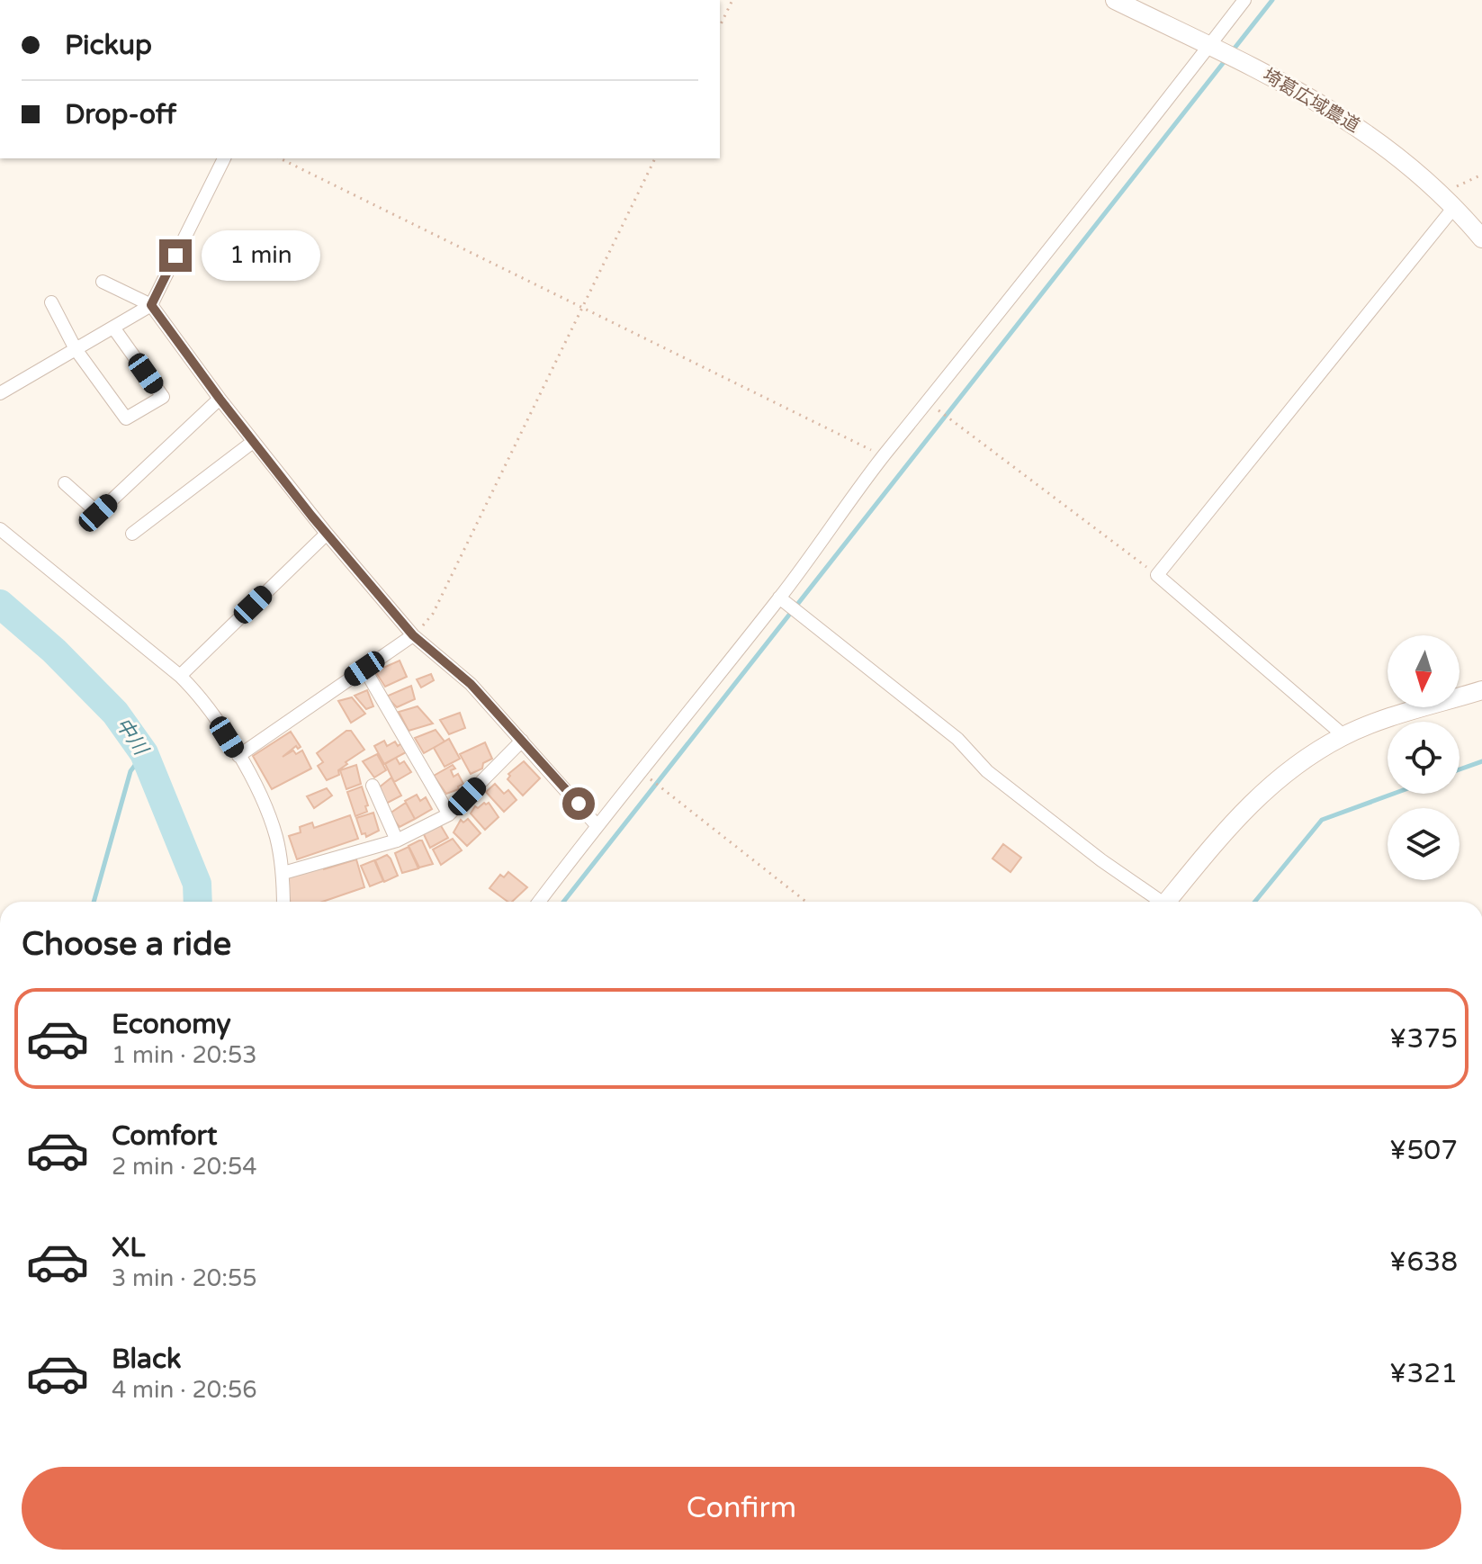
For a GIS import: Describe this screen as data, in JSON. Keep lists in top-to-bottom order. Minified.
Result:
{"streets":{"street":["埼葛広域農道"]},"water":["中川"],"north":"bottom","page":{"banner":["Pickup","Drop-off"],"bubble":"1 min","heading":"Choose a ride","list":[{"name":"Economy","note":"1 min · 20:53","value":"¥375"},{"name":"Comfort","note":"2 min · 20:54","value":"¥507"},{"name":"XL","note":"3 min · 20:55","value":"¥638"},{"name":"Black","note":"4 min · 20:56","value":"¥321"}],"buttons":"Confirm"}}
